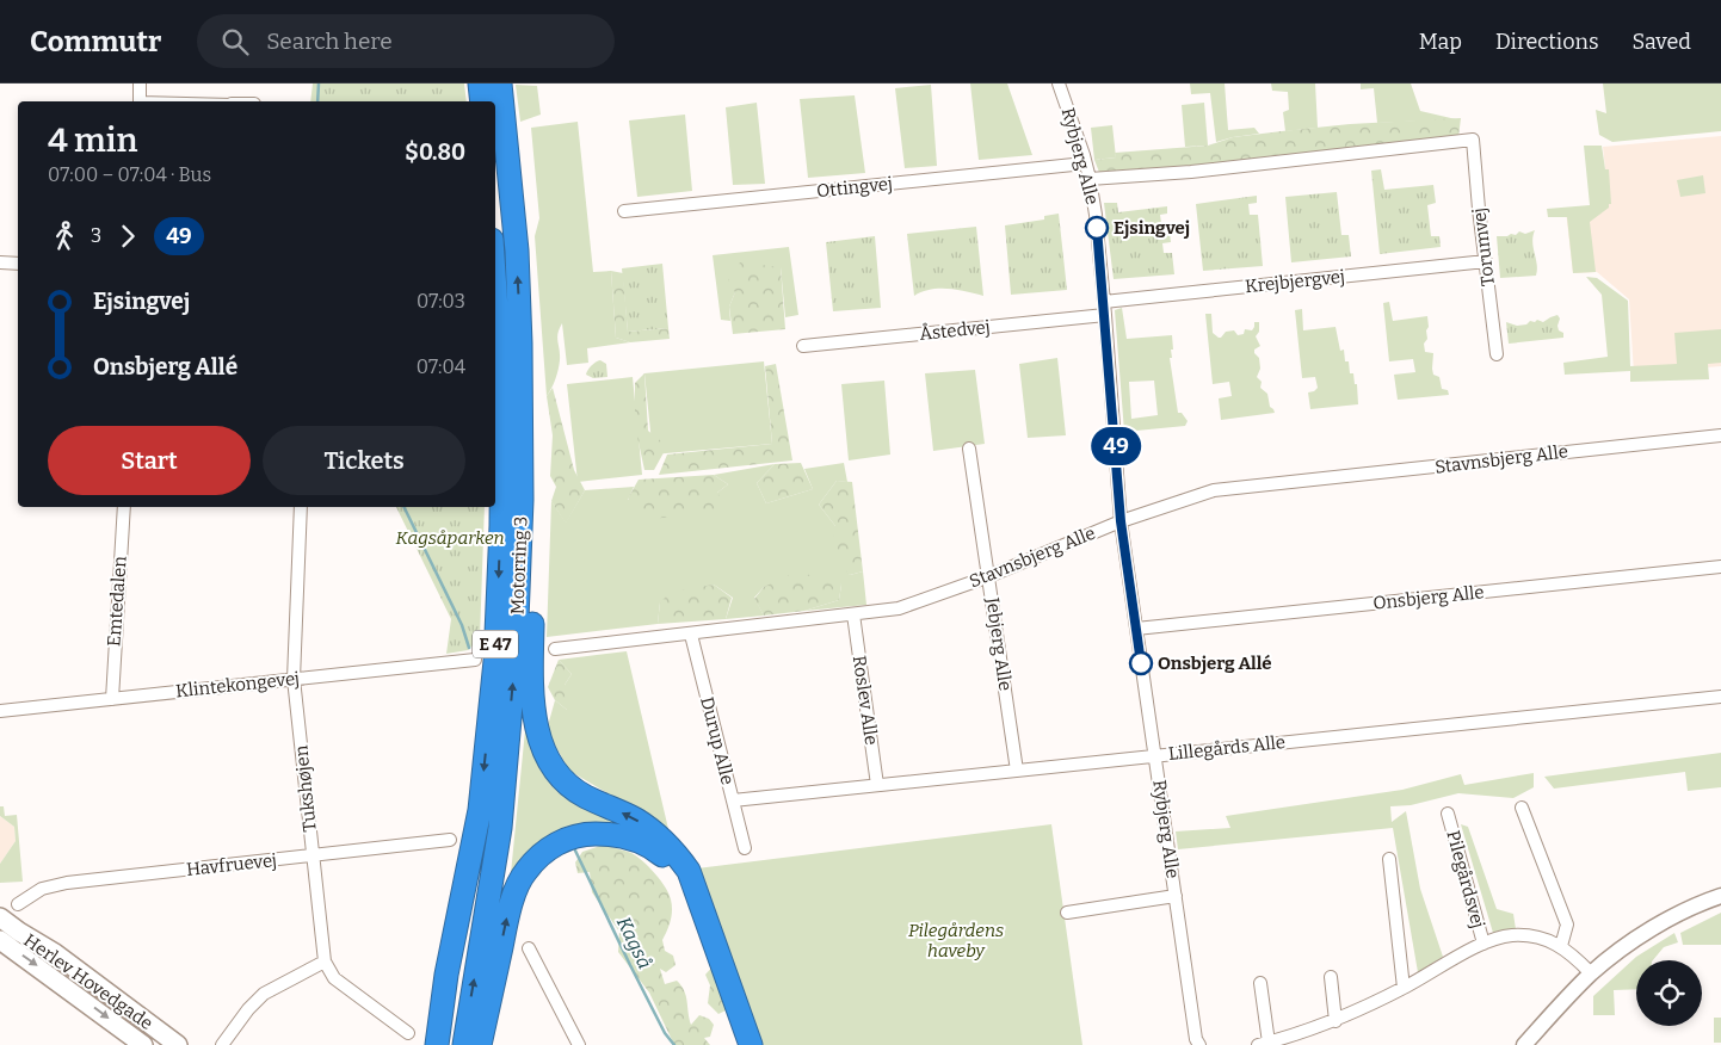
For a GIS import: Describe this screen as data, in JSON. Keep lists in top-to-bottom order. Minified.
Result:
{"streets":{"highway":["Motorring 3","E 47"],"main road":["Herlev Hovedgade"],"street":["Rybjerg Alle","Ottingvej","Torumvej","Krejbjergvej","Åstedvej","Stavnsbjerg Alle","Onsbjerg Alle","Emtedalen","Jebjerg Alle","Klintekongevej","Roslev Alle","Durup Alle","Lillegårds Alle","Tukshøjen","Havfruevej","Pilegårdsvej"]},"crossings":[["Rybjerg Alle","Ottingvej"],["Rybjerg Alle","Torumvej"],["Rybjerg Alle","Krejbjergvej"],["Rybjerg Alle","Åstedvej"],["Rybjerg Alle","Stavnsbjerg Alle"],["Rybjerg Alle","Onsbjerg Alle"],["Rybjerg Alle","Lillegårds Alle"],["Torumvej","Krejbjergvej"],["Stavnsbjerg Alle","Jebjerg Alle"],["Stavnsbjerg Alle","Roslev Alle"],["Stavnsbjerg Alle","Durup Alle"],["Emtedalen","Klintekongevej"],["Jebjerg Alle","Lillegårds Alle"],["Klintekongevej","Tukshøjen"],["Roslev Alle","Lillegårds Alle"],["Durup Alle","Lillegårds Alle"],["Tukshøjen","Havfruevej"]],"water":["Kagså"],"parks":["Kagsåparken","Pilegårdens haveby"],"places":["Ejsingvej","Onsbjerg Allé"],"lines":["bus line 49"],"page":{"header":"Commutr","search":"Search here","nav":["Map","Directions","Saved"],"on_map":"49","heading":["4 min","07:00 – 07:04 · Bus","$0.80"],"legs":["3","49"],"list":[{"name":"Ejsingvej","value":"07:03"},{"name":"Onsbjerg Allé","value":"07:04"}],"buttons":["Start","Tickets"]}}
